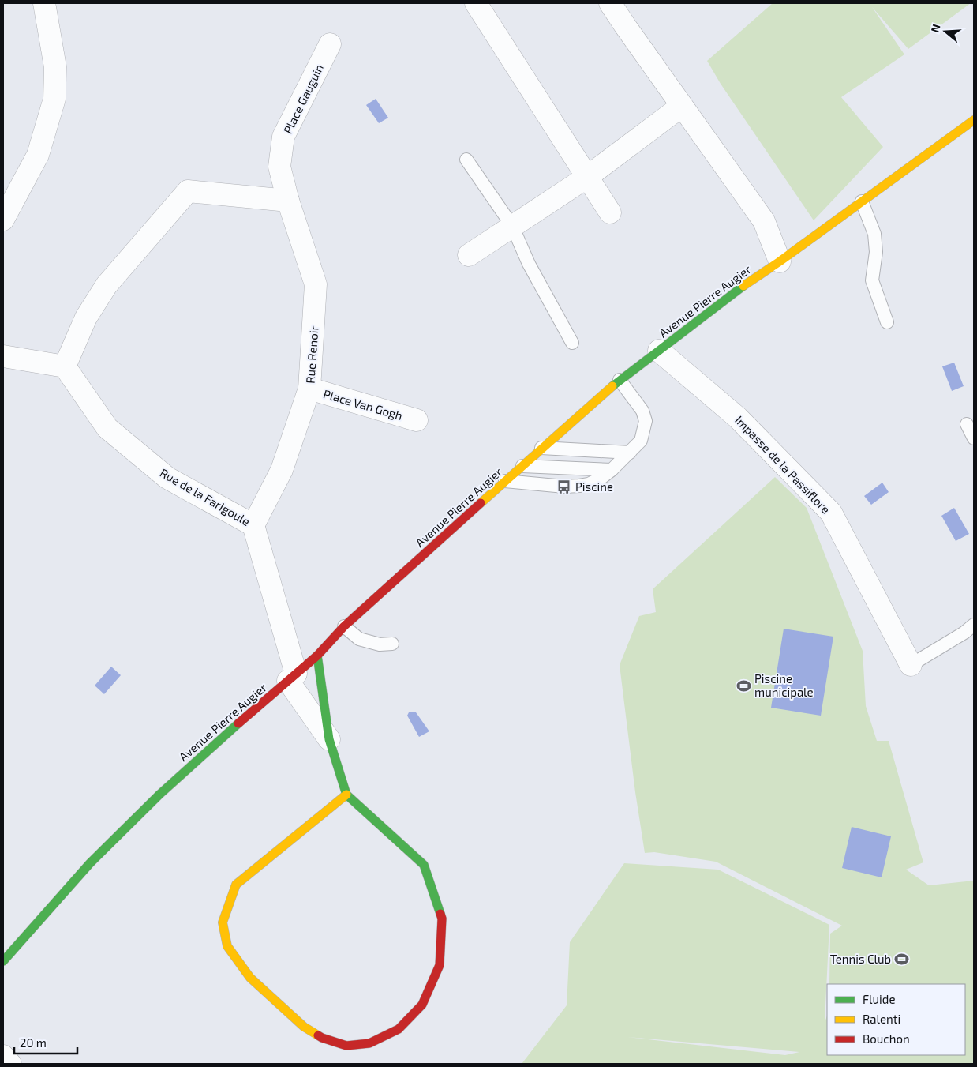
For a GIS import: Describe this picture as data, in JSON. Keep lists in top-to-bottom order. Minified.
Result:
{"streets":{"street":["Place Gauguin","Avenue Pierre Augier","Rue Renoir","Place Van Gogh","Impasse de la Passiflore","Rue de la Farigoule"]},"crossings":[["Place Gauguin","Rue Renoir"],["Avenue Pierre Augier","Impasse de la Passiflore"],["Avenue Pierre Augier","Rue de la Farigoule"],["Rue Renoir","Place Van Gogh"],["Rue Renoir","Rue de la Farigoule"]],"places":{"bus stop":["Piscine"],"sports":["Piscine municipale","Tennis Club"]},"legend":["Fluide","Ralenti","Bouchon"],"scale_bar":"20 m","north":"left"}
